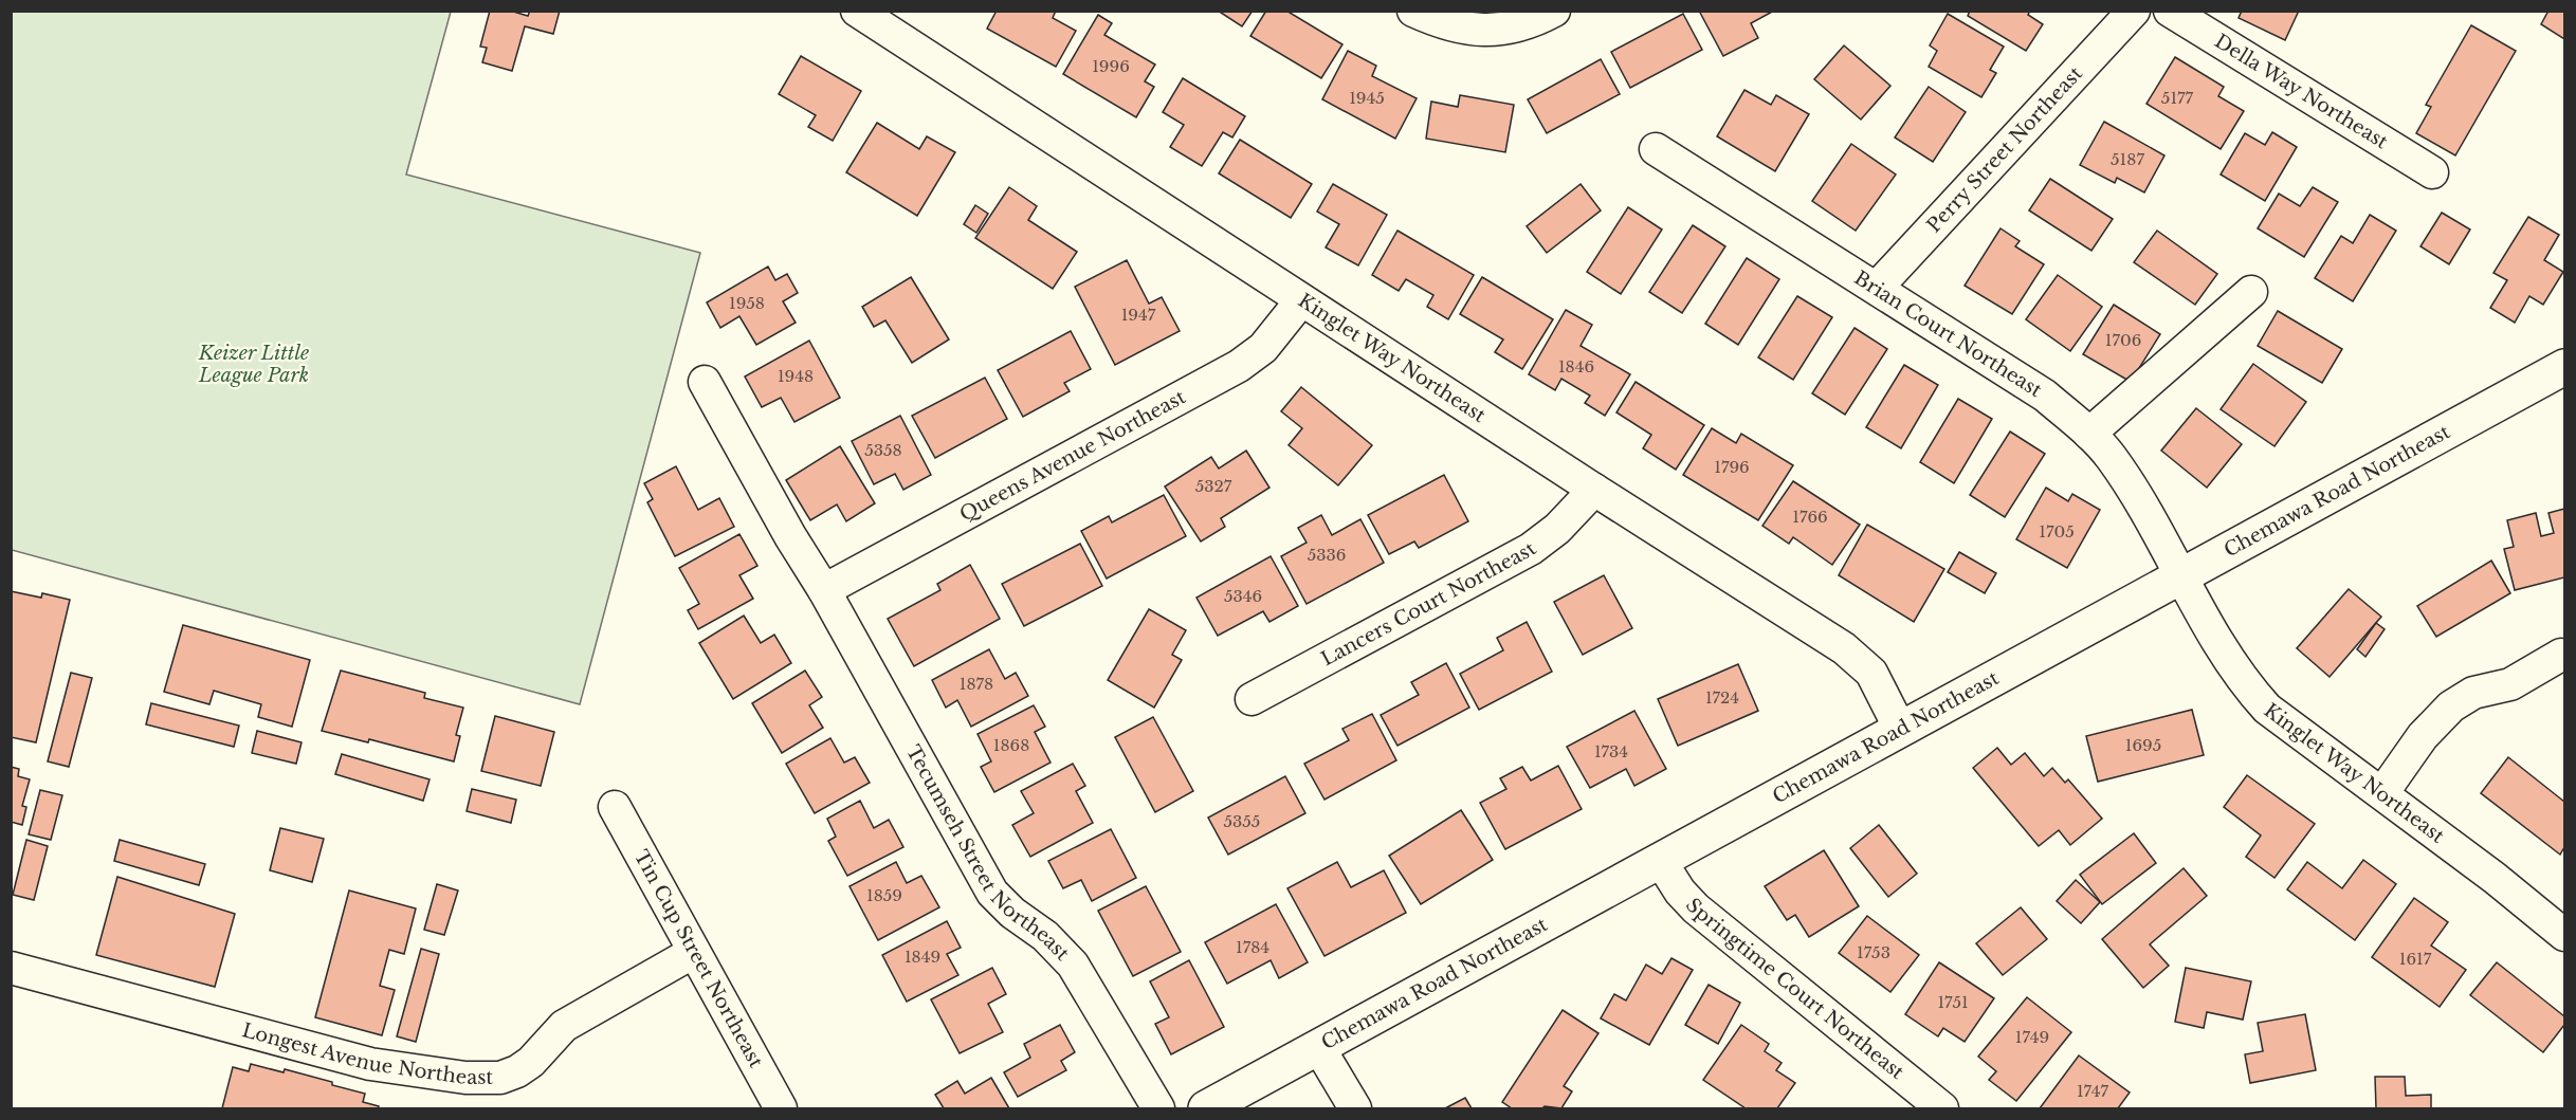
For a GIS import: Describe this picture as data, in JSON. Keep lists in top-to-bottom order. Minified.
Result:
{"streets":{"main road":["Chemawa Road Northeast"],"street":["Della Way Northeast","Perry Street Northeast","Brian Court Northeast","Kinglet Way Northeast","Queens Avenue Northeast","Lancers Court Northeast","Tecumseh Street Northeast","Tin Cup Street Northeast","Springtime Court Northeast","Longest Avenue Northeast"]},"crossings":[["Perry Street Northeast","Brian Court Northeast"],["Brian Court Northeast","Kinglet Way Northeast"],["Brian Court Northeast","Chemawa Road Northeast"],["Kinglet Way Northeast","Queens Avenue Northeast"],["Kinglet Way Northeast","Chemawa Road Northeast"],["Kinglet Way Northeast","Lancers Court Northeast"],["Queens Avenue Northeast","Tecumseh Street Northeast"],["Chemawa Road Northeast","Springtime Court Northeast"],["Tin Cup Street Northeast","Longest Avenue Northeast"]],"parks":["Keizer Little League Park"],"house_numbers":["1996","1945","5177","5187","1958","1947","1706","1846","1948","5358","1796","5327","1766","1705","5336","5346","1878","1724","1868","1695","1734","5355","1859","1784","1753","1849","1617","1751","1749","1747"]}
